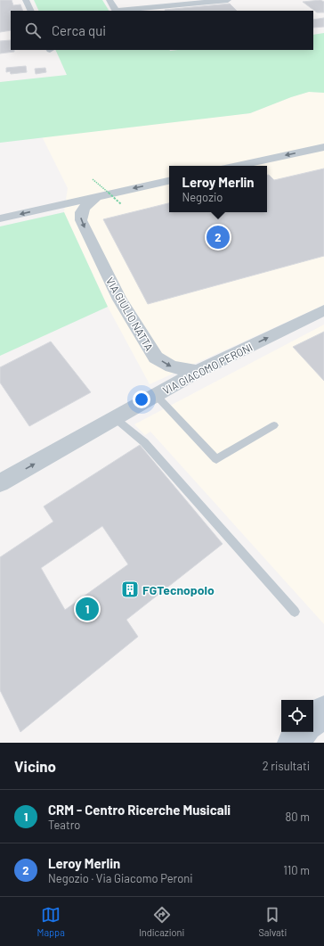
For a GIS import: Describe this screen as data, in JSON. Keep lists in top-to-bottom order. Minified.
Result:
{"streets":{"street":["VIA GIULIO NATTA","VIA GIACOMO PERONI"]},"crossings":[["VIA GIULIO NATTA","VIA GIACOMO PERONI"]],"one_way":["VIA GIULIO NATTA","VIA GIACOMO PERONI"],"places":{"building":["FGTecnopolo"]},"page":{"search":"Cerca qui","popup":["Leroy Merlin","Negozio"],"pins":["2","1"],"heading":["Vicino","2 risultati"],"list":[{"mark":"1","name":"CRM - Centro Ricerche Musicali","note":"Teatro","value":"80 m"},{"mark":"2","name":"Leroy Merlin","note":"Negozio · Via Giacomo Peroni","value":"110 m"}],"nav":["Mappa","Indicazioni","Salvati"]}}
